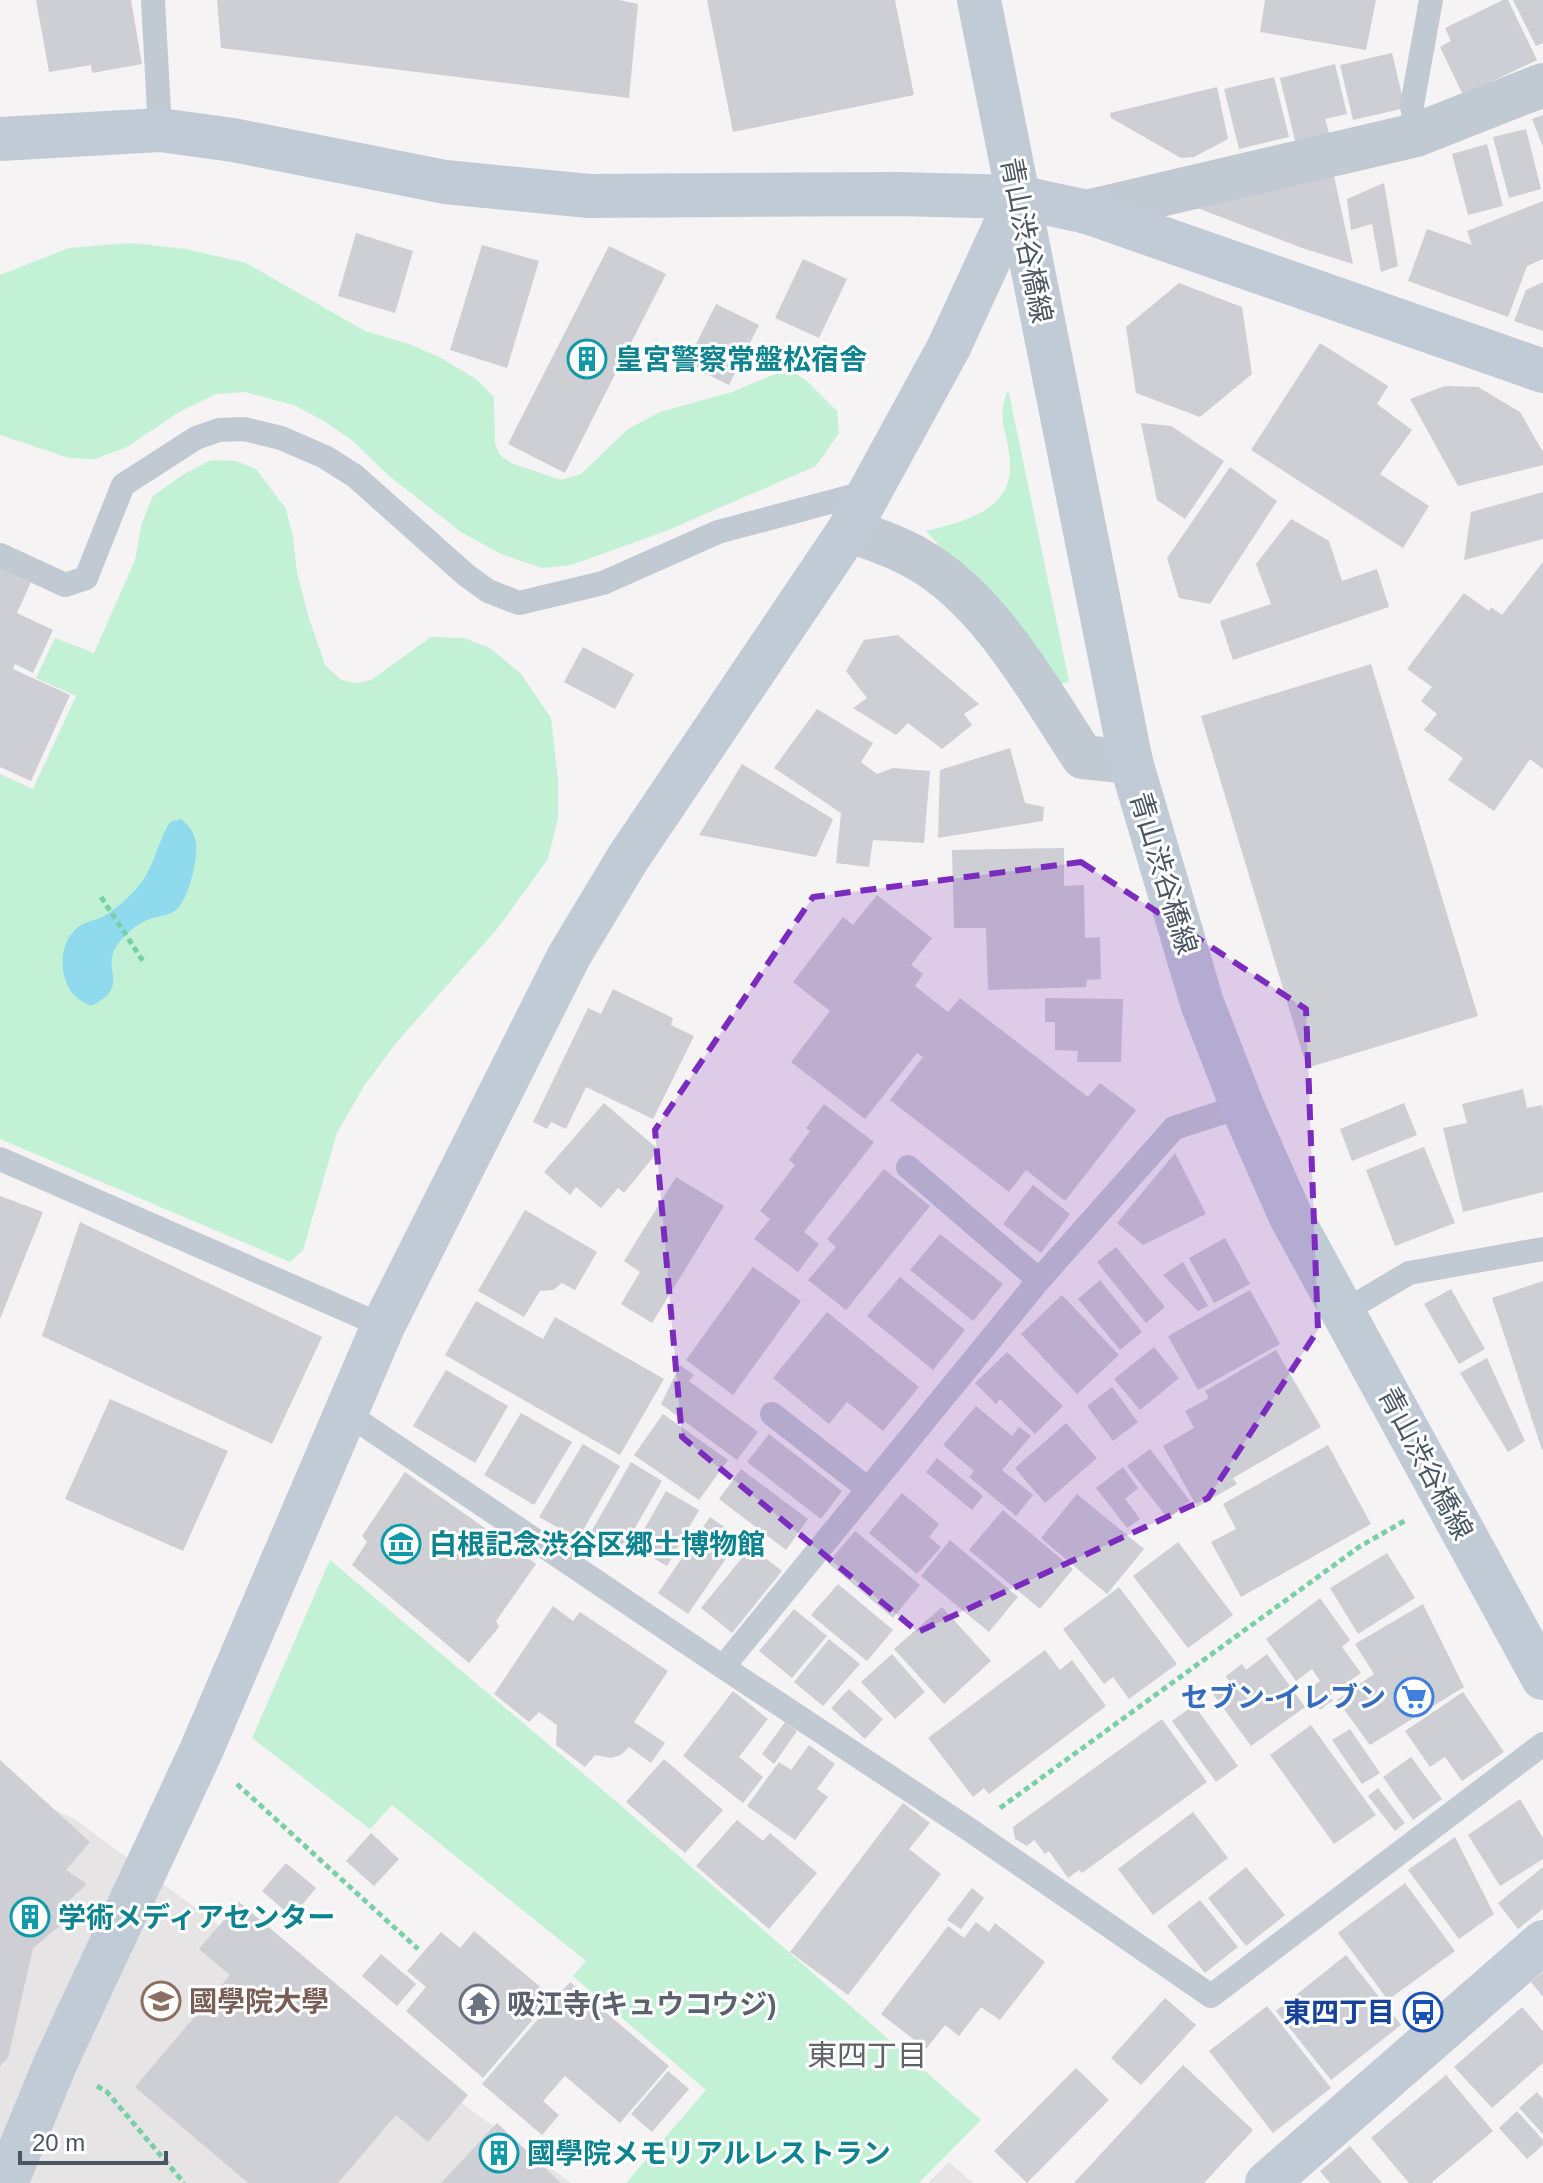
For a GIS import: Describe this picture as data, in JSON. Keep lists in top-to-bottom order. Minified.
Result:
{"streets":{"street":["青山渋谷橋線"]},"districts":["東四丁目"],"places":{"building":["皇宮警察常盤松宿舎","学術メディアセンター","國學院メモリアルレストラン"],"museum":["白根記念渋谷区郷土博物館"],"supermarket":["セブン-イレブン"],"school or university":["國學院大學"],"temple":["吸江寺(キュウコウジ)"],"bus stop":["東四丁目"]},"scale_bar":"20 m"}
